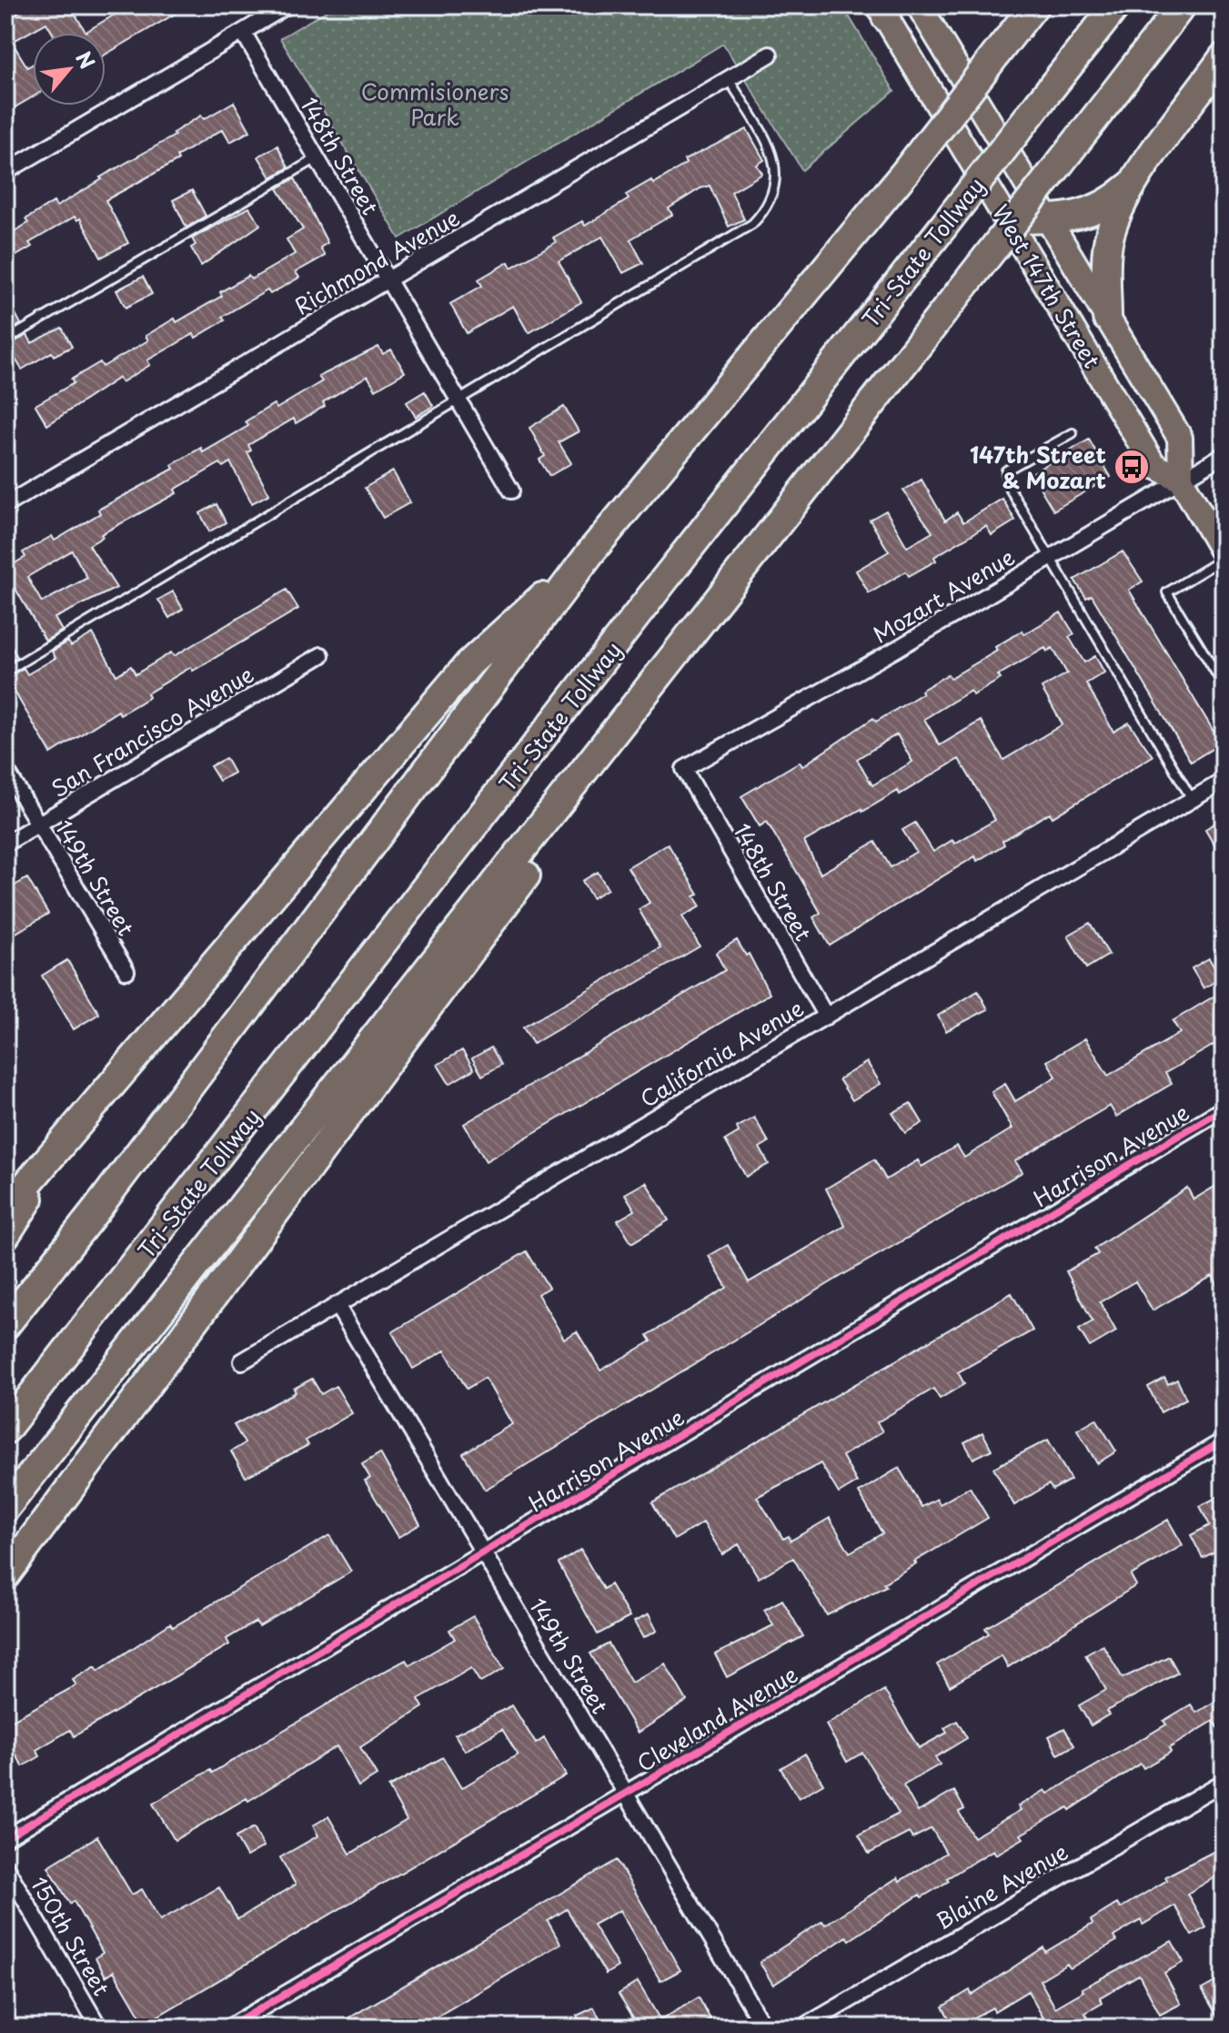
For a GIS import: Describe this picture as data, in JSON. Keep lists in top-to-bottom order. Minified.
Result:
{"streets":{"highway":["Tri-State Tollway"],"main road":["West 147th Street"],"street":["148th Street","Richmond Avenue","Mozart Avenue","San Francisco Avenue","149th Street","California Avenue","Harrison Avenue","Cleveland Avenue","Blaine Avenue","150th Street"]},"crossings":[["148th Street","Richmond Avenue"],["148th Street","Mozart Avenue"],["148th Street","California Avenue"],["West 147th Street","Mozart Avenue"],["San Francisco Avenue","149th Street"],["149th Street","California Avenue"],["149th Street","Harrison Avenue"],["149th Street","Cleveland Avenue"]],"parks":["Commisioners Park"],"places":{"bus stop":["147th Street & Mozart"]},"north":"top right"}
